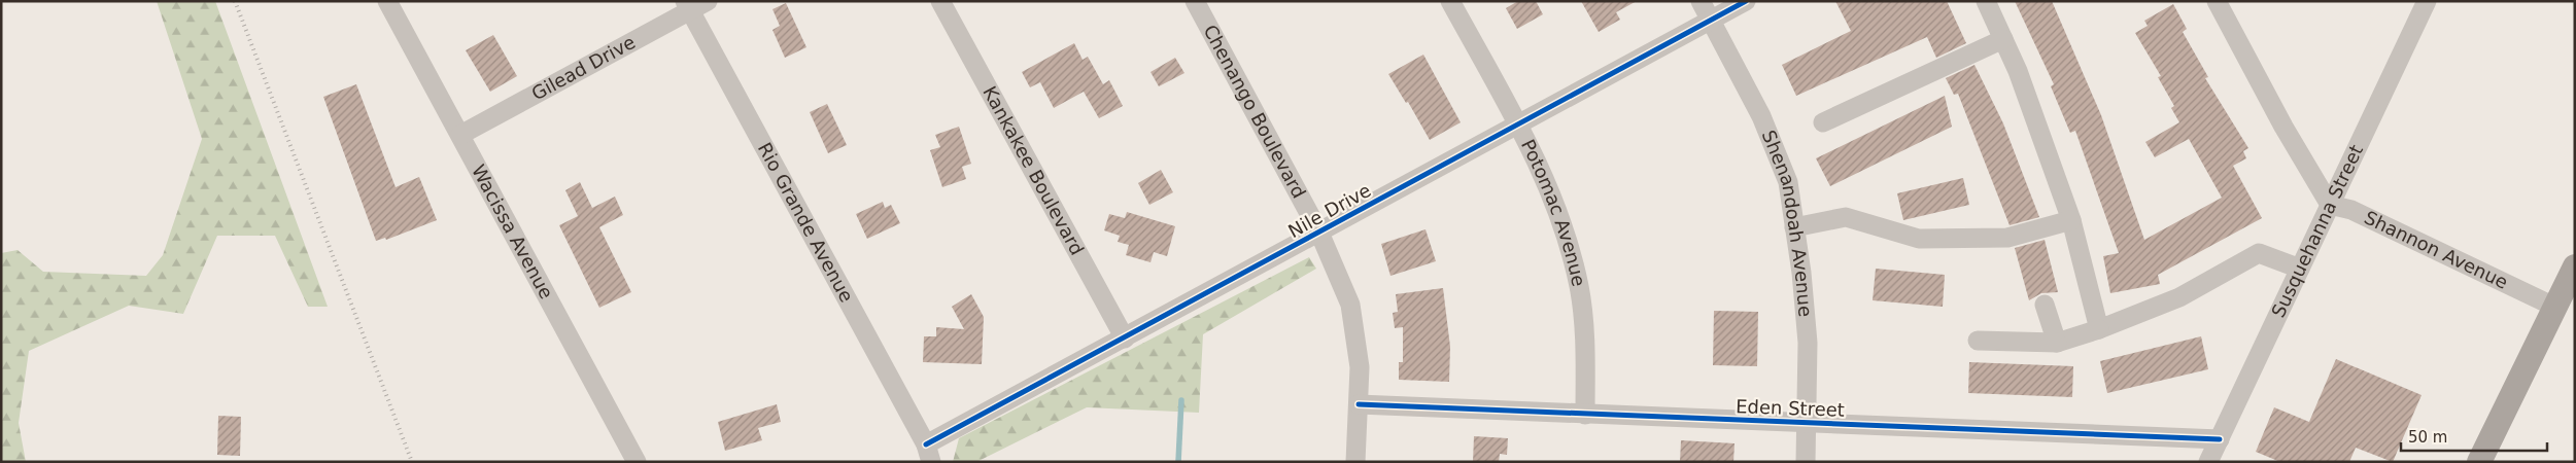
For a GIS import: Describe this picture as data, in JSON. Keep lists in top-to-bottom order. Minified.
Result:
{"streets":{"street":["Gilead Drive","Chenango Boulevard","Kankakee Boulevard","Nile Drive","Potomac Avenue","Rio Grande Avenue","Shenandoah Avenue","Wacissa Avenue","Susquehanna Street","Shannon Avenue","Eden Street"]},"crossings":[["Gilead Drive","Rio Grande Avenue"],["Gilead Drive","Wacissa Avenue"],["Chenango Boulevard","Nile Drive"],["Chenango Boulevard","Eden Street"],["Kankakee Boulevard","Nile Drive"],["Nile Drive","Potomac Avenue"],["Nile Drive","Rio Grande Avenue"],["Nile Drive","Shenandoah Avenue"],["Potomac Avenue","Eden Street"],["Shenandoah Avenue","Eden Street"],["Susquehanna Street","Shannon Avenue"],["Susquehanna Street","Eden Street"]],"scale_bar":"50 m"}
